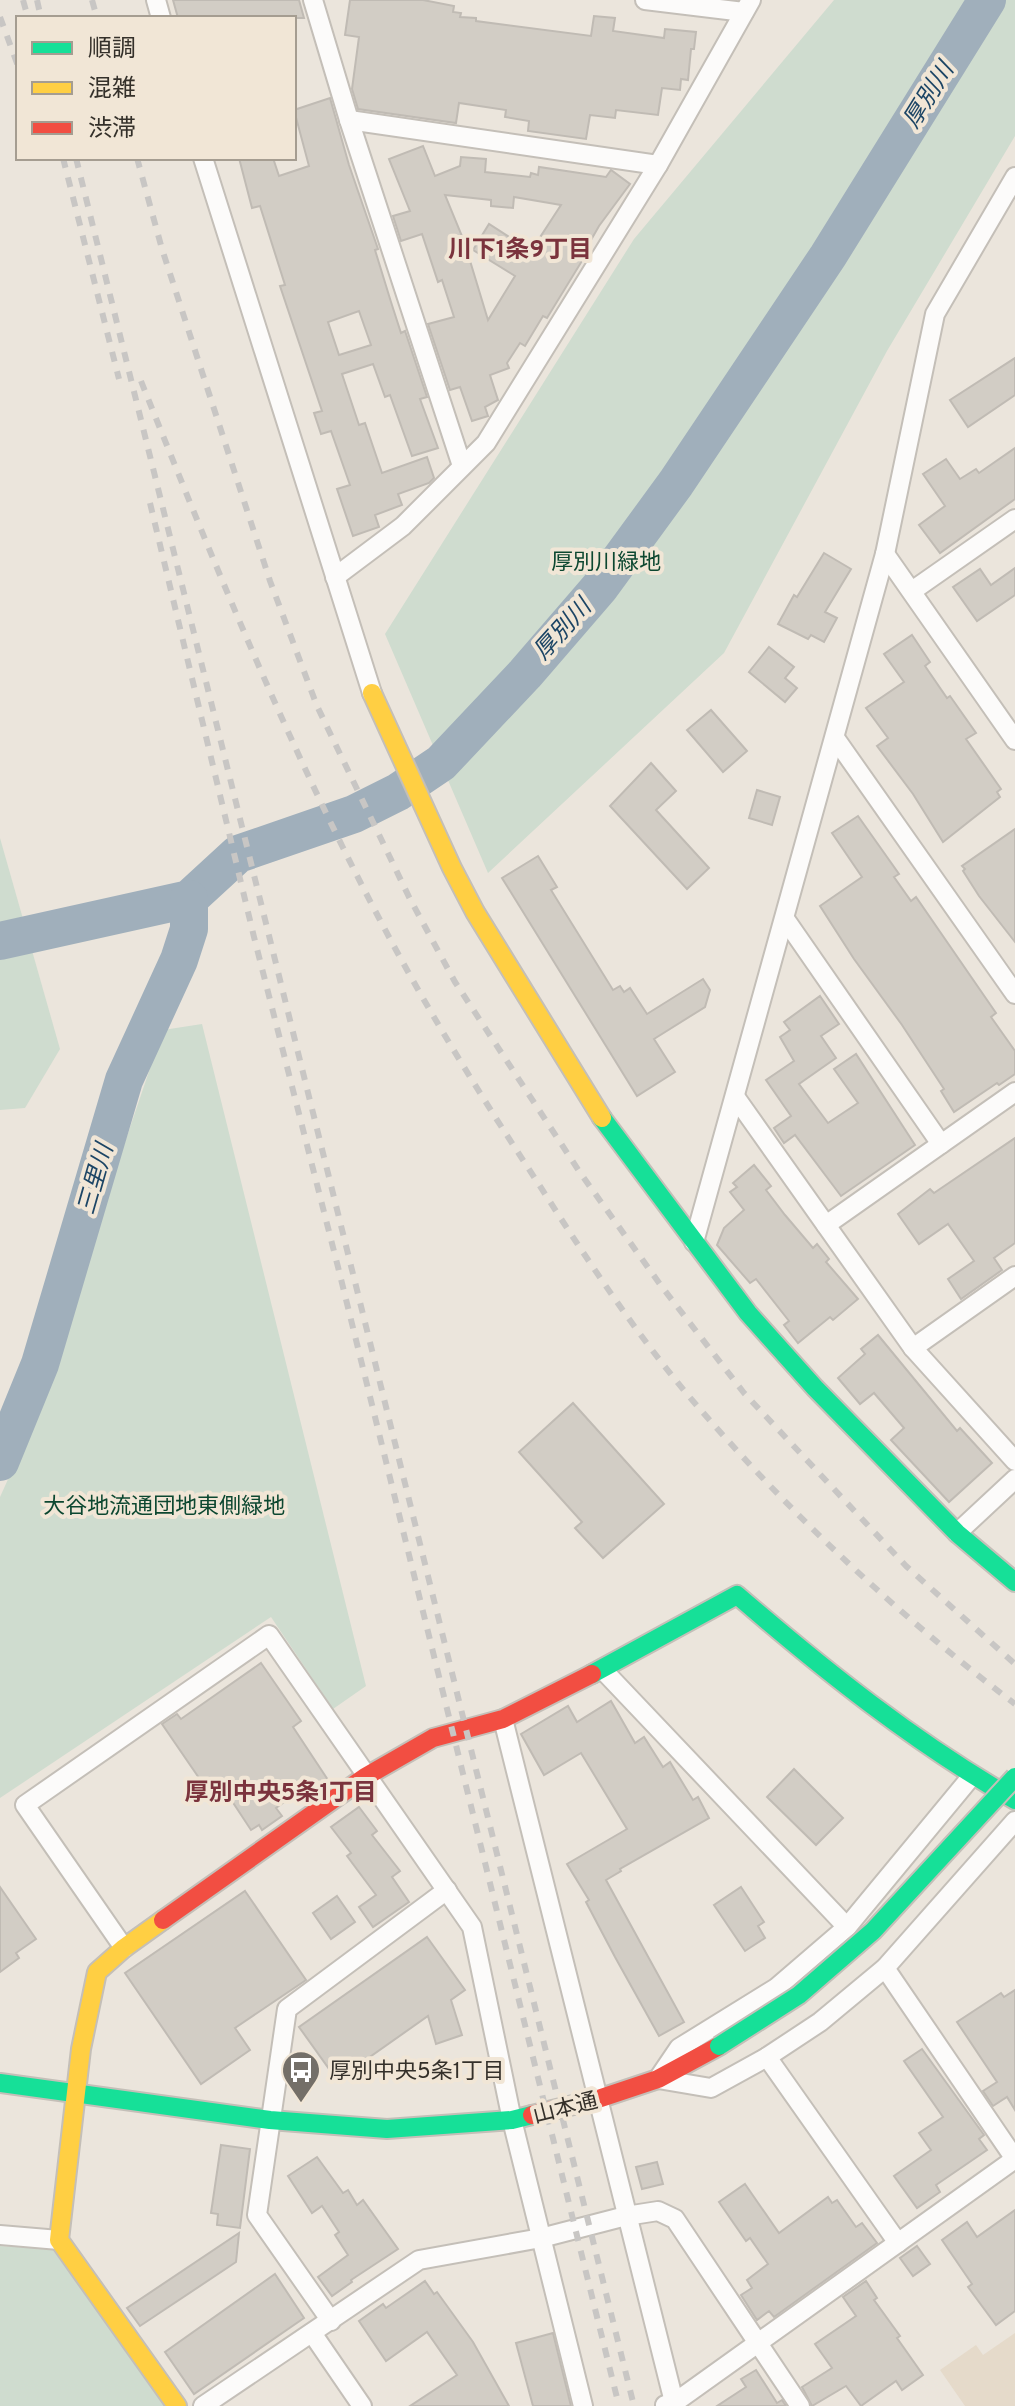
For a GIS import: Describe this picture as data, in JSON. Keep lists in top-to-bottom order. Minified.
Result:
{"streets":{"street":["山本通"]},"districts":["川下1条9丁目","厚別中央5条1丁目"],"water":["厚別川","三里川"],"parks":["厚別川緑地","大谷地流通団地東側緑地"],"places":{"bus stop":["厚別中央5条1丁目"]},"legend":["順調","混雑","渋滞"]}
